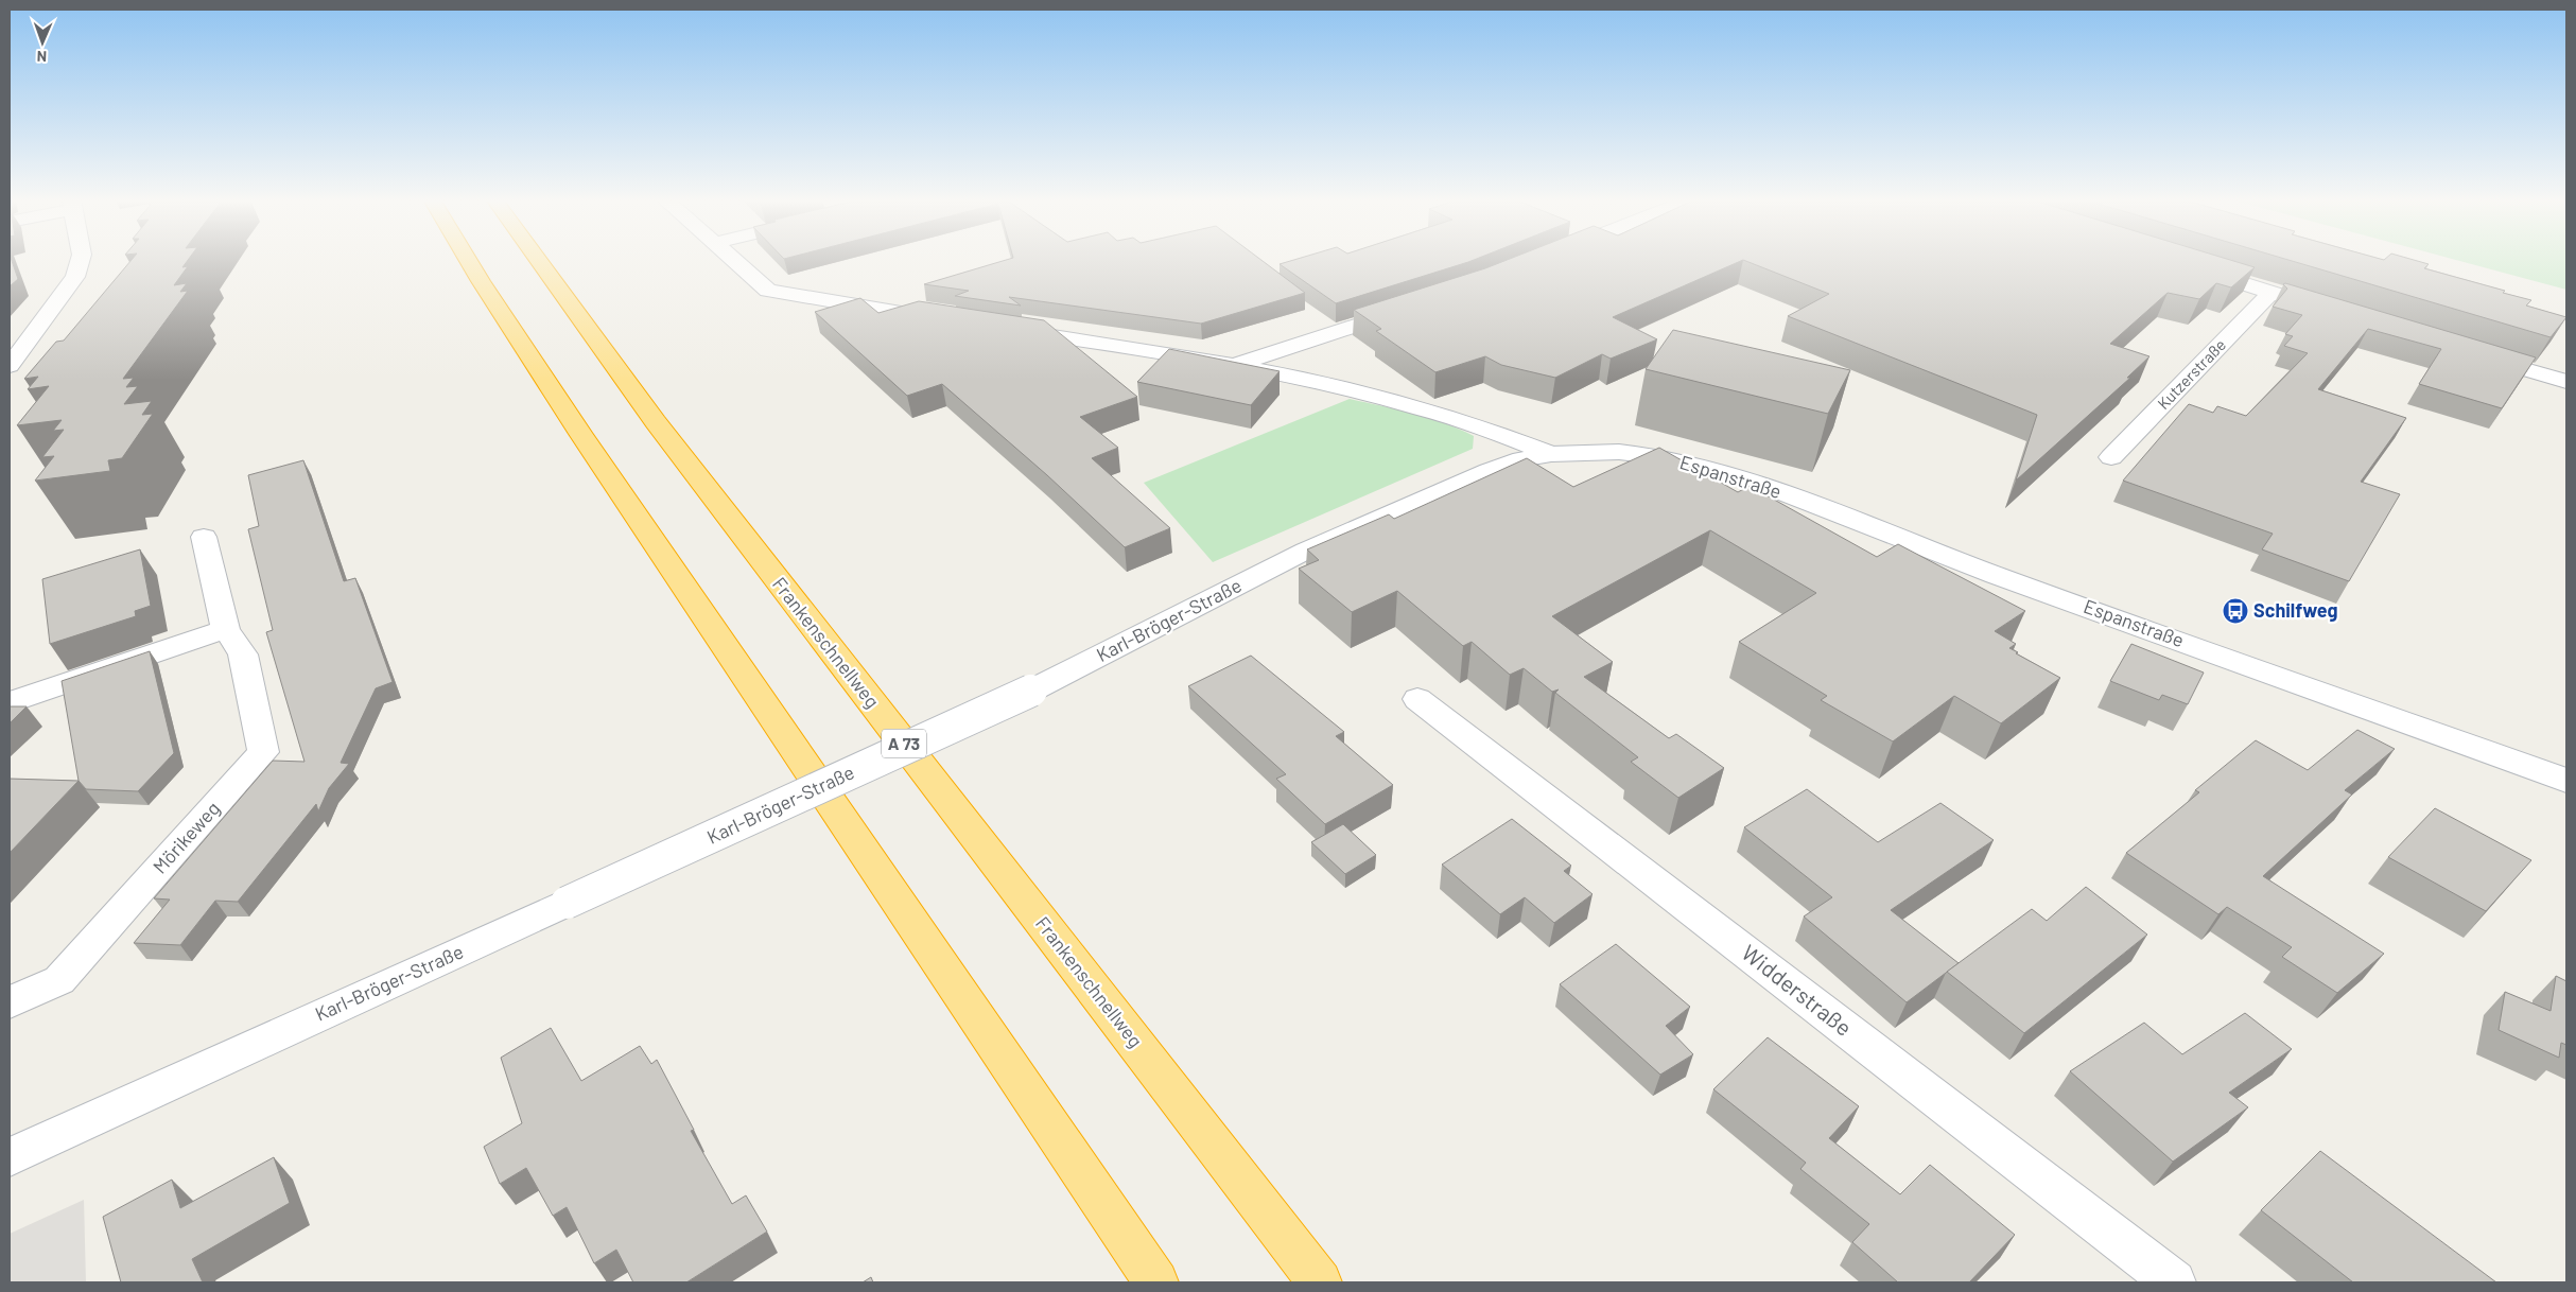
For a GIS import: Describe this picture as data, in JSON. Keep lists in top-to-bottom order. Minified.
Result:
{"streets":{"highway":["Frankenschnellweg","A 73"],"street":["Kutzerstraße","Espanstraße","Karl-Bröger-Straße","Mörikeweg","Widderstraße"]},"crossings":[["Espanstraße","Karl-Bröger-Straße"]],"places":{"bus stop":["Schilfweg"]},"north":"bottom"}
